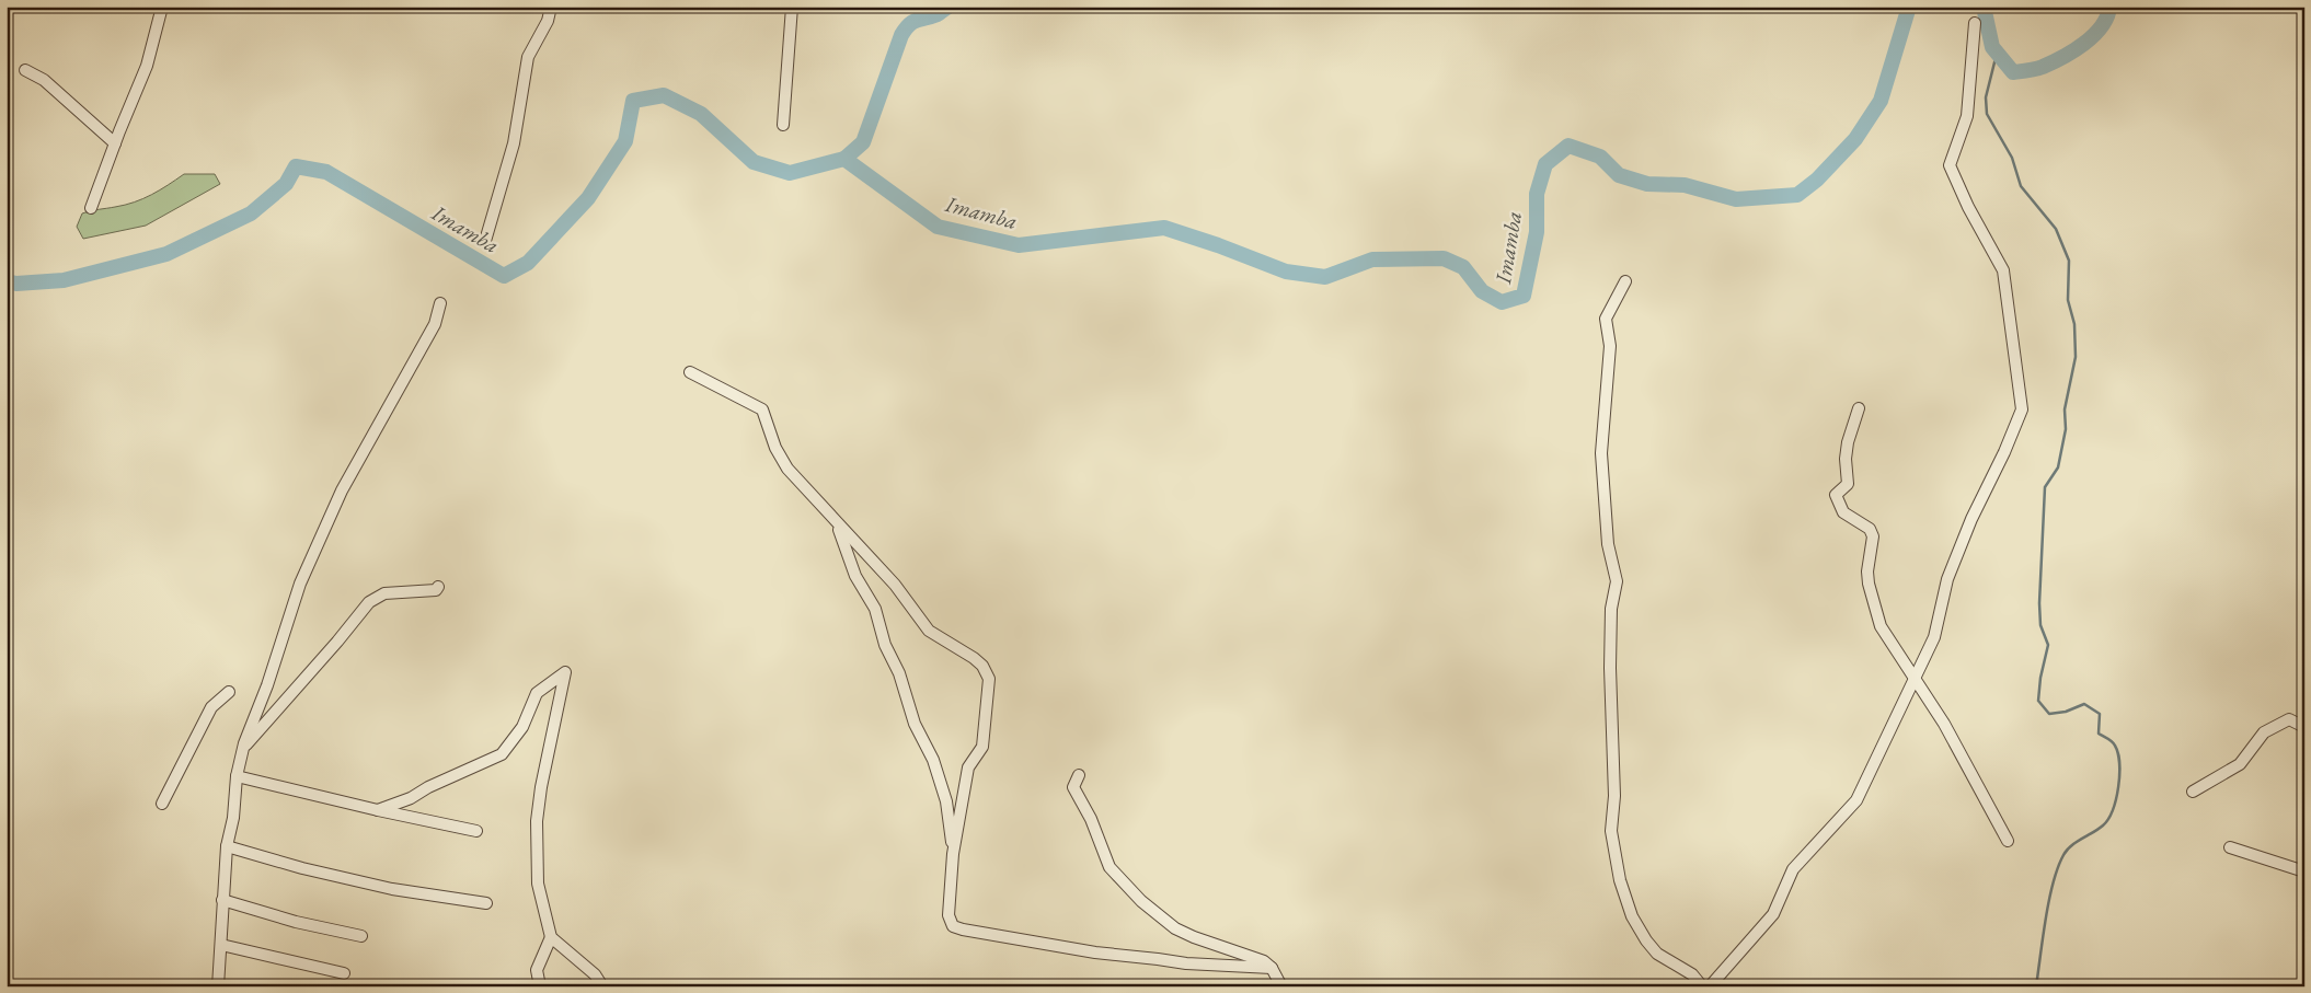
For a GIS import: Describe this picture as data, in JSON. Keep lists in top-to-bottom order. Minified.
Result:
{"water":["Imamba"]}
